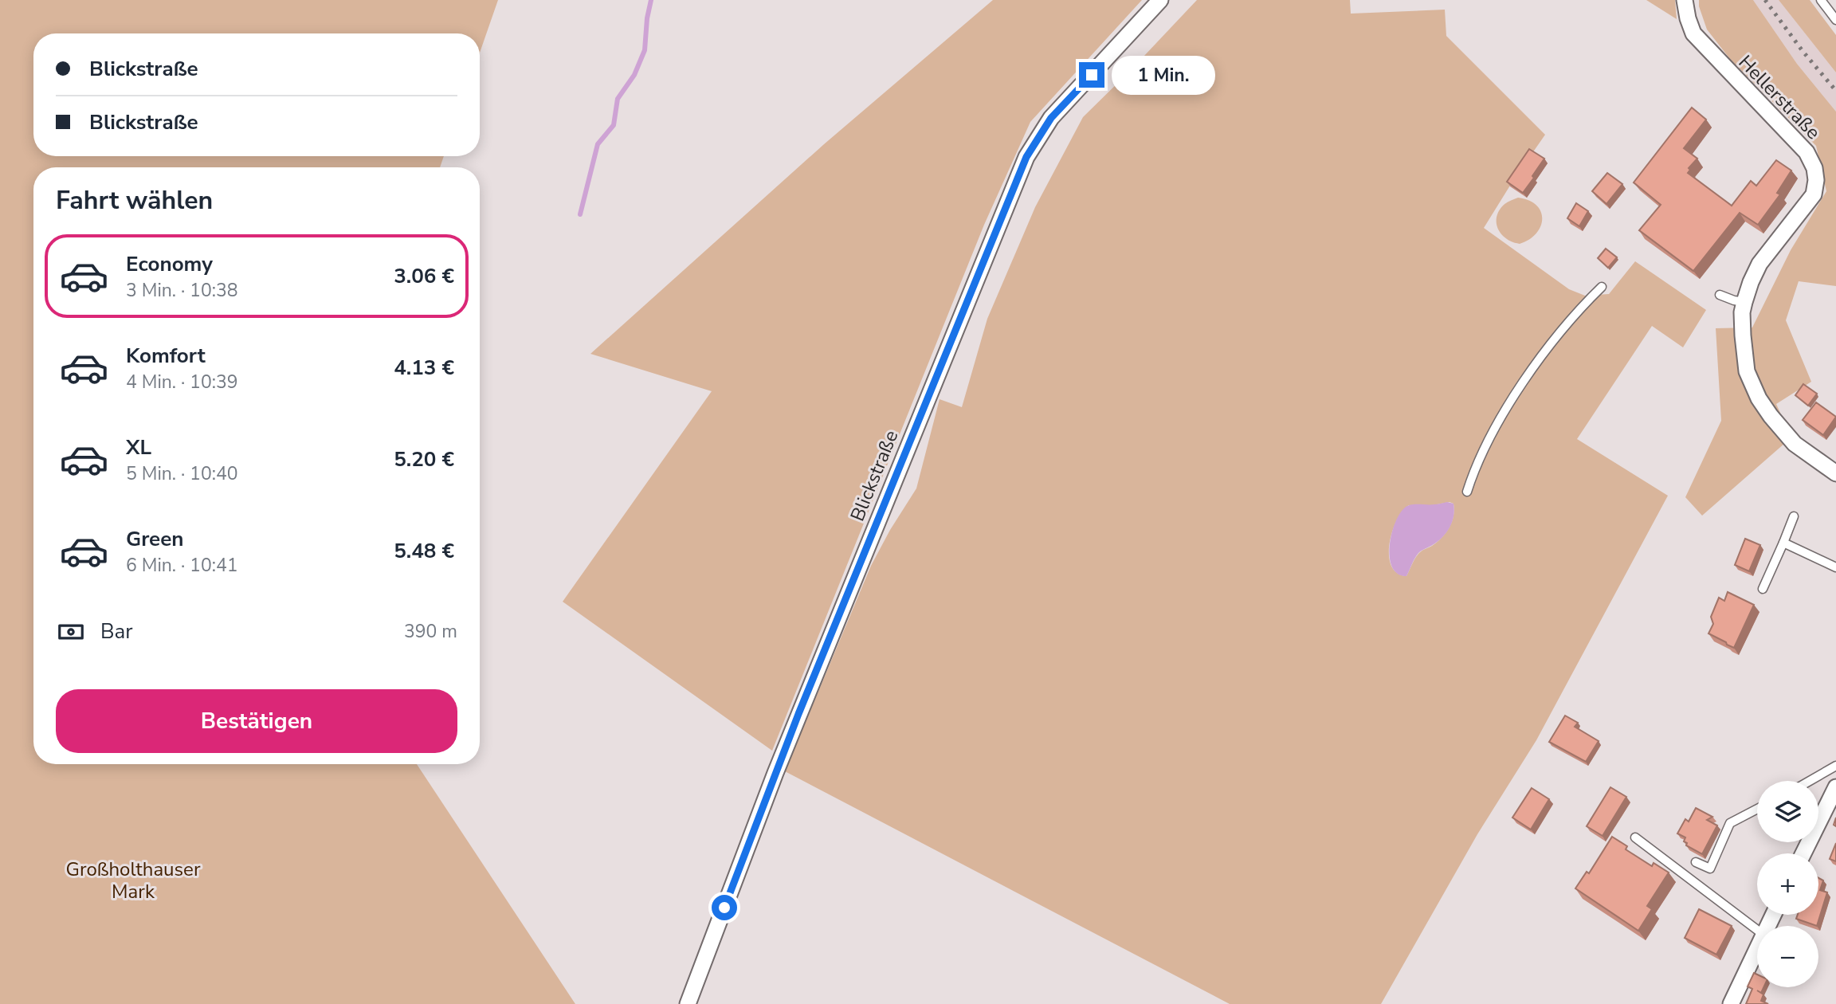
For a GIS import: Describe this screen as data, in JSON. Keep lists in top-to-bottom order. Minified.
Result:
{"streets":{"street":["Hellerstraße","Blickstraße"]},"parks":["Großholthauser Mark"],"page":{"banner":["Blickstraße","Blickstraße"],"bubble":"1 Min.","heading":"Fahrt wählen","list":[{"name":"Economy","note":"3 Min. · 10:38","value":"3.06 €"},{"name":"Komfort","note":"4 Min. · 10:39","value":"4.13 €"},{"name":"XL","note":"5 Min. · 10:40","value":"5.20 €"},{"name":"Green","note":"6 Min. · 10:41","value":"5.48 €"}],"pay":["Bar","390 m"],"buttons":"Bestätigen","map_buttons":["+","−"]}}
